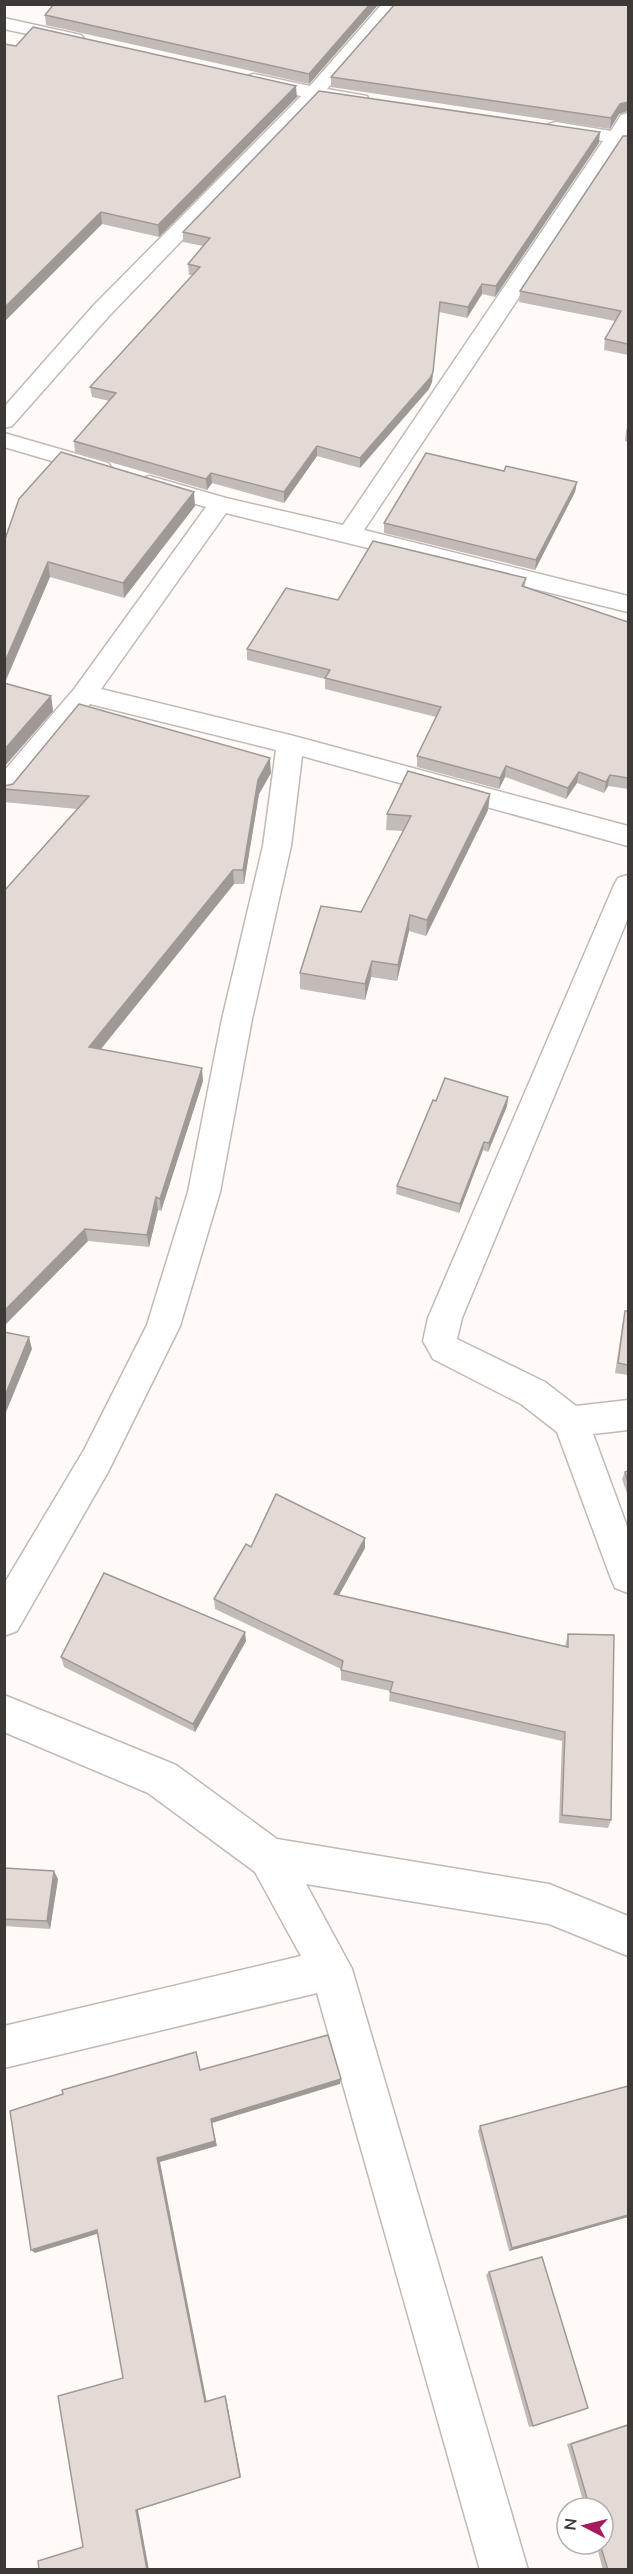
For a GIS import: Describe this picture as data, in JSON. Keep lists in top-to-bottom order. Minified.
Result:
{"north":"left"}
